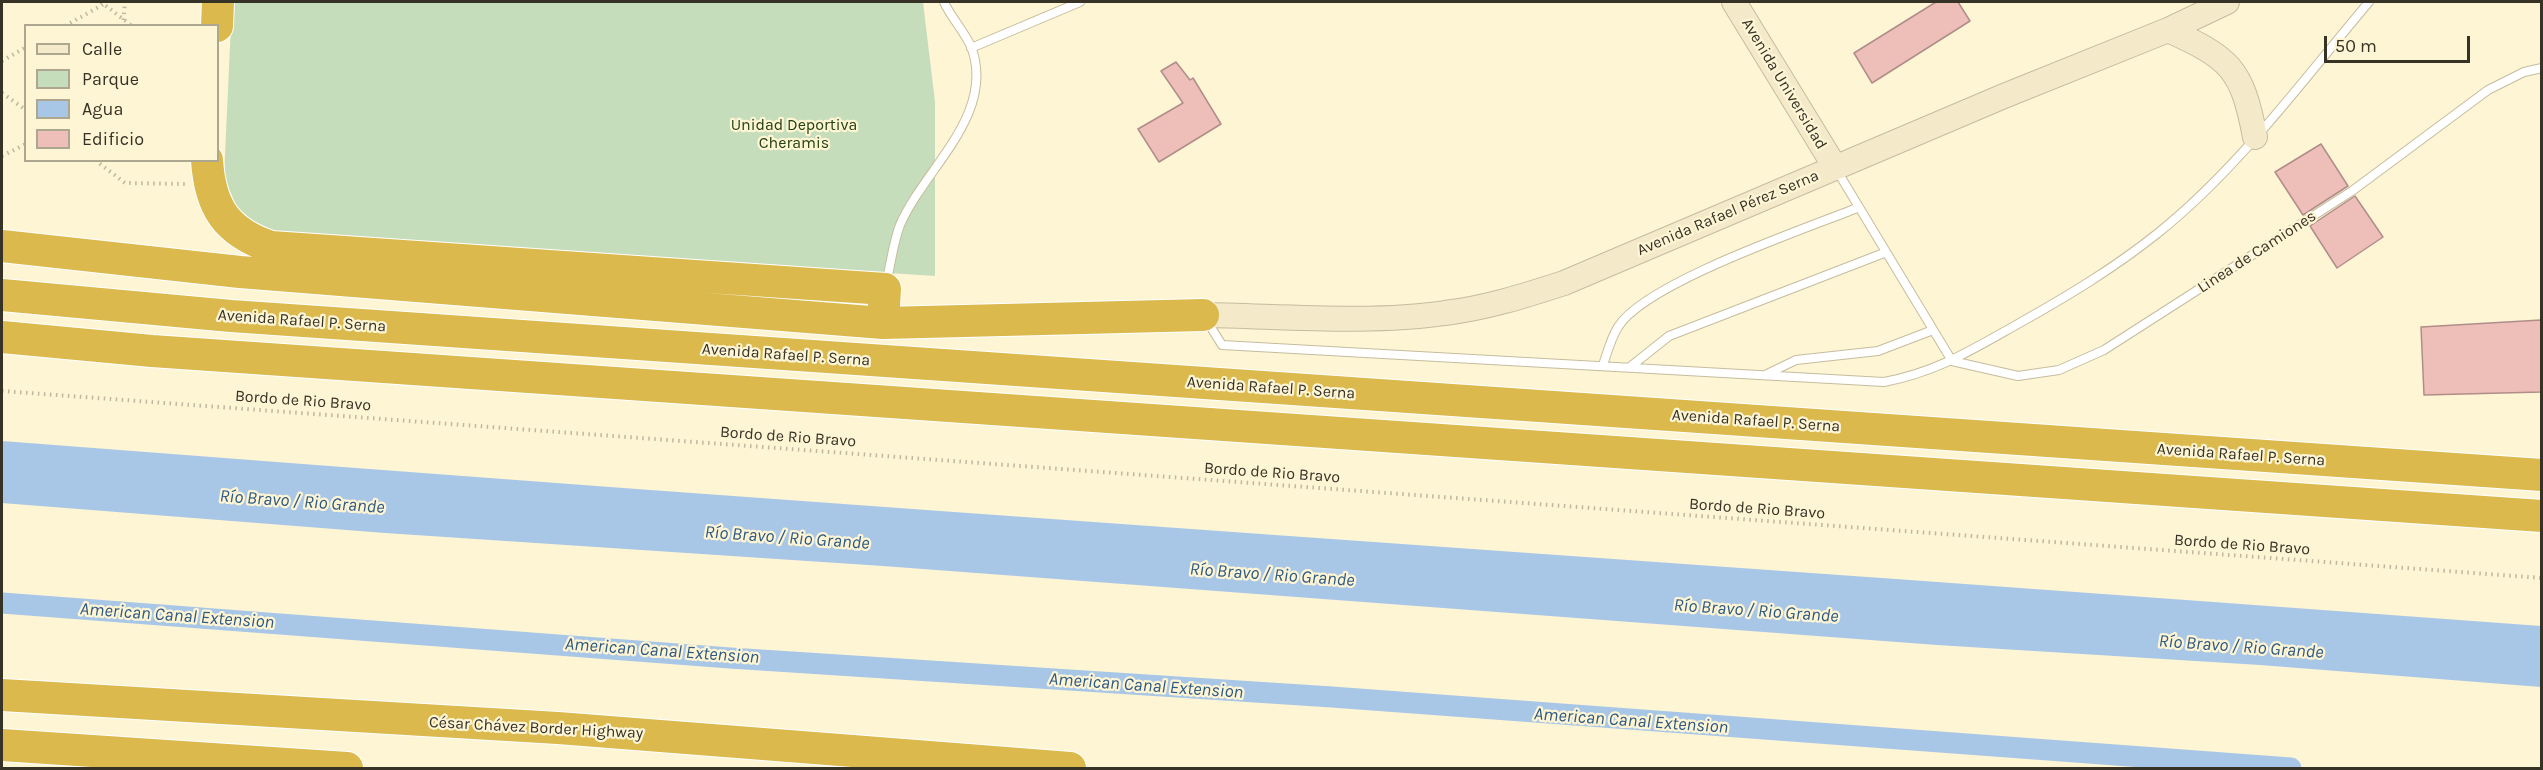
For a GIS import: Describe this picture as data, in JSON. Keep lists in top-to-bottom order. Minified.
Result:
{"streets":{"highway":["Avenida Rafael P. Serna","César Chávez Border Highway"],"main road":["Avenida Universidad","Avenida Rafael Pérez Serna"],"lane":["Linea de Camiones"],"path":["Bordo de Rio Bravo"]},"crossings":[["Avenida Universidad","Avenida Rafael Pérez Serna"]],"water":["Río Bravo / Rio Grande","American Canal Extension"],"parks":["Unidad Deportiva Cheramis"],"legend":["Calle","Parque","Agua","Edificio"],"scale_bar":"50 m"}
